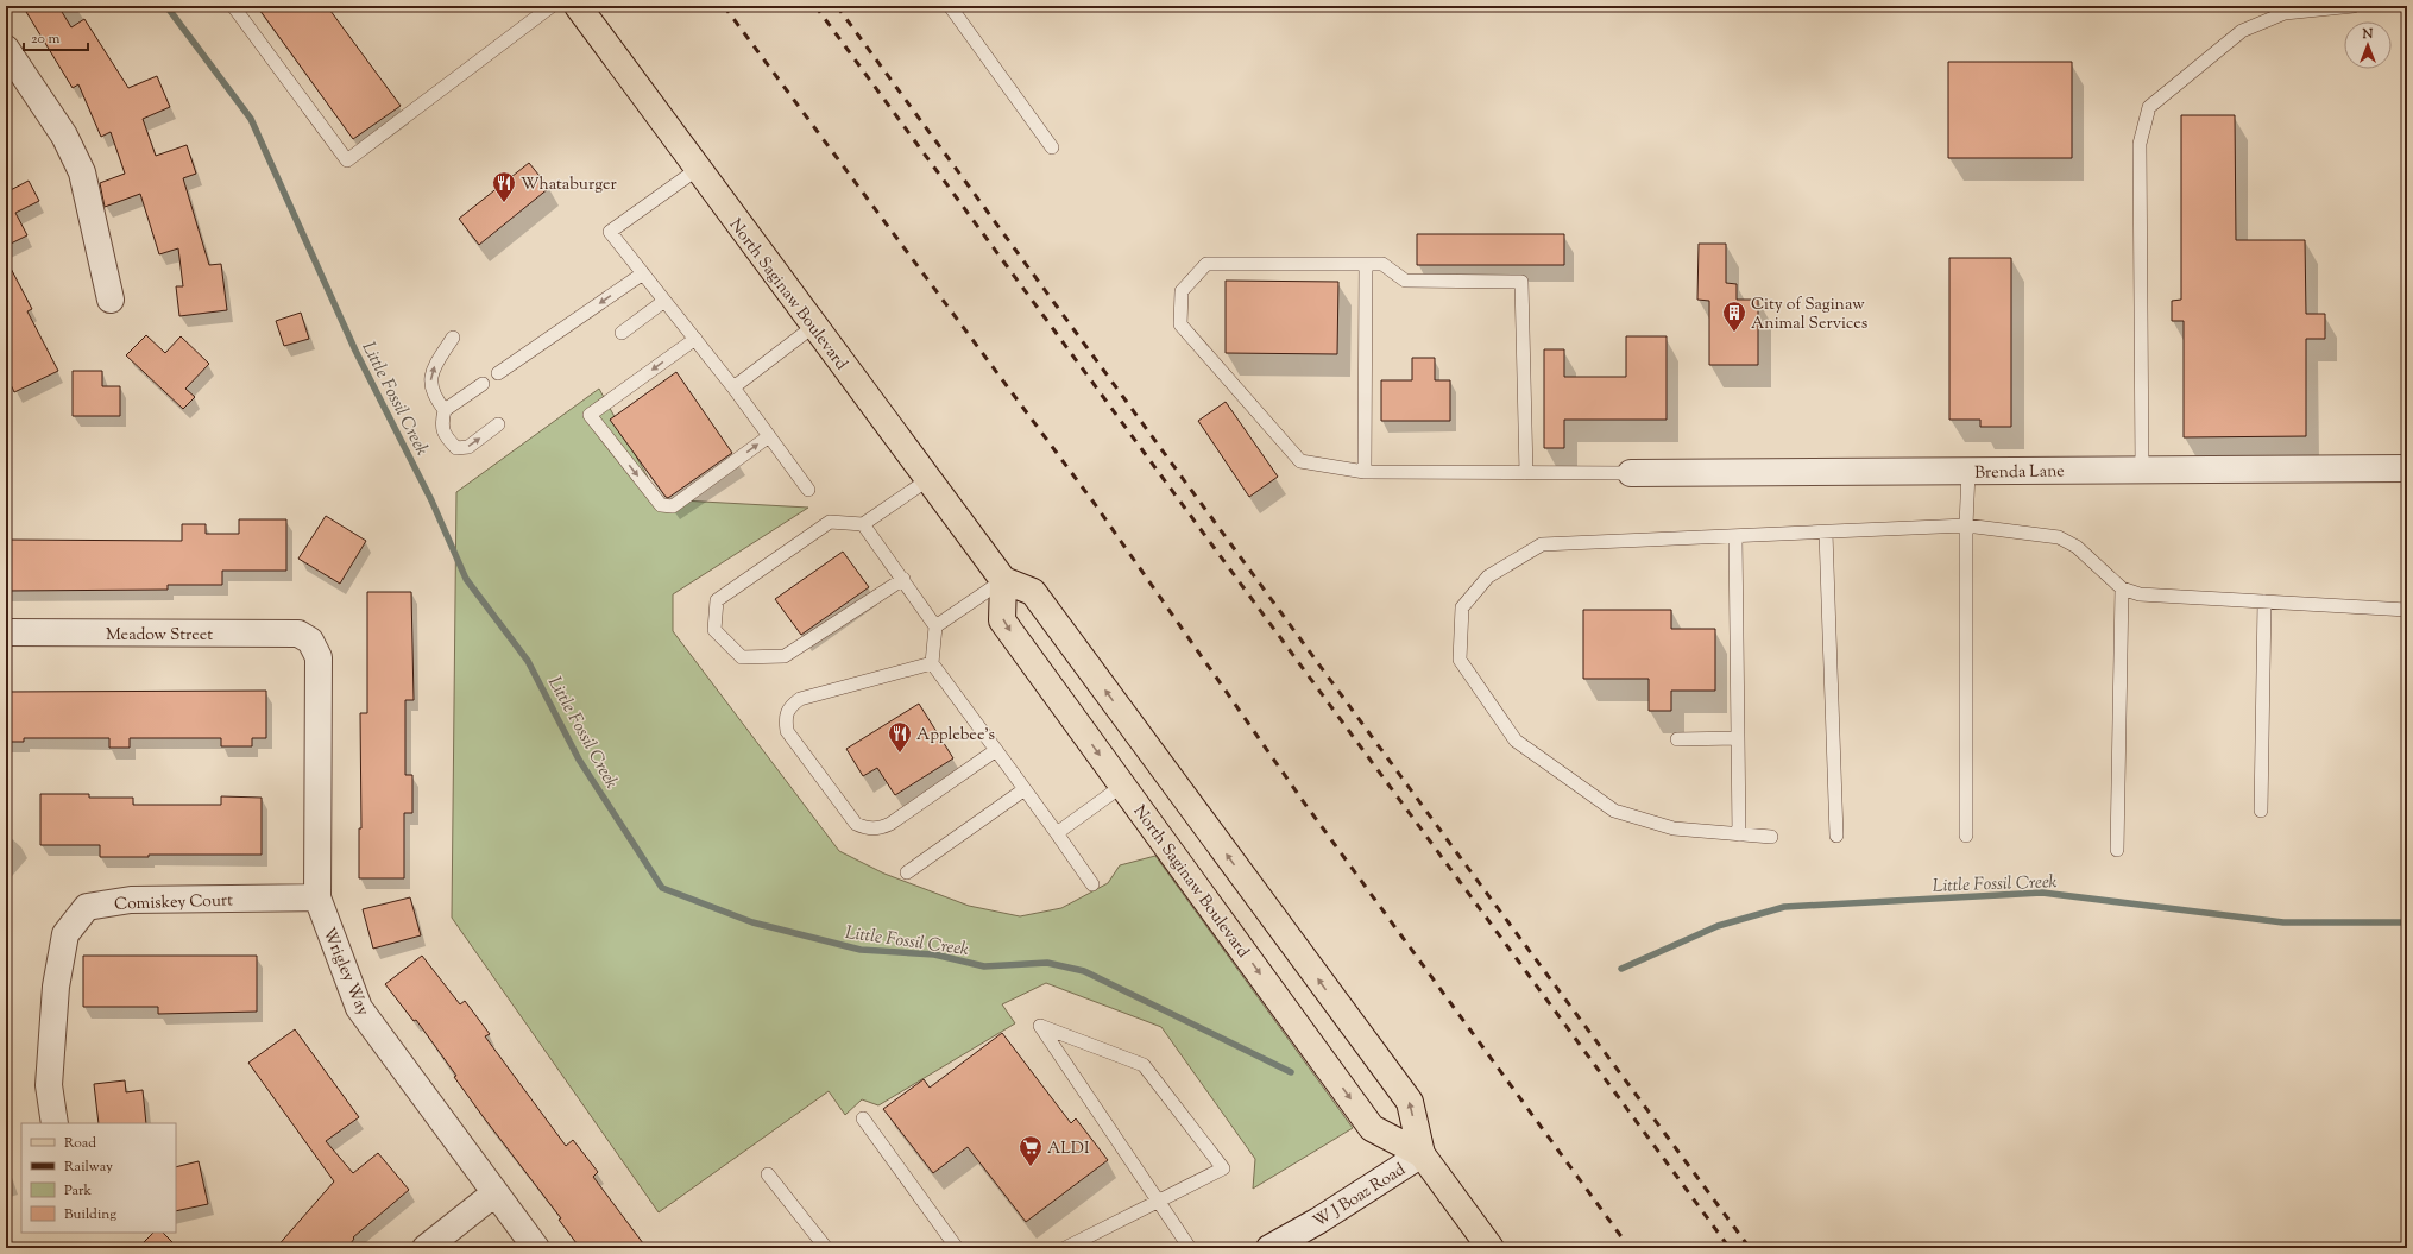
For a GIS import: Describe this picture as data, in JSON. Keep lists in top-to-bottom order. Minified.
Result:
{"streets":{"main road":["North Saginaw Boulevard"],"street":["Brenda Lane","Meadow Street","Comiskey Court","Wrigley Way","W J Boaz Road"]},"crossings":[["North Saginaw Boulevard","W J Boaz Road"],["Meadow Street","Wrigley Way"],["Comiskey Court","Wrigley Way"]],"water":["Little Fossil Creek"],"places":{"restaurant":["Whataburger","Applebee's"],"building":["City of Saginaw Animal Services"],"supermarket":["ALDI"]},"legend":["Road","Railway","Park","Building"],"scale_bar":"20 m","north":"top"}
